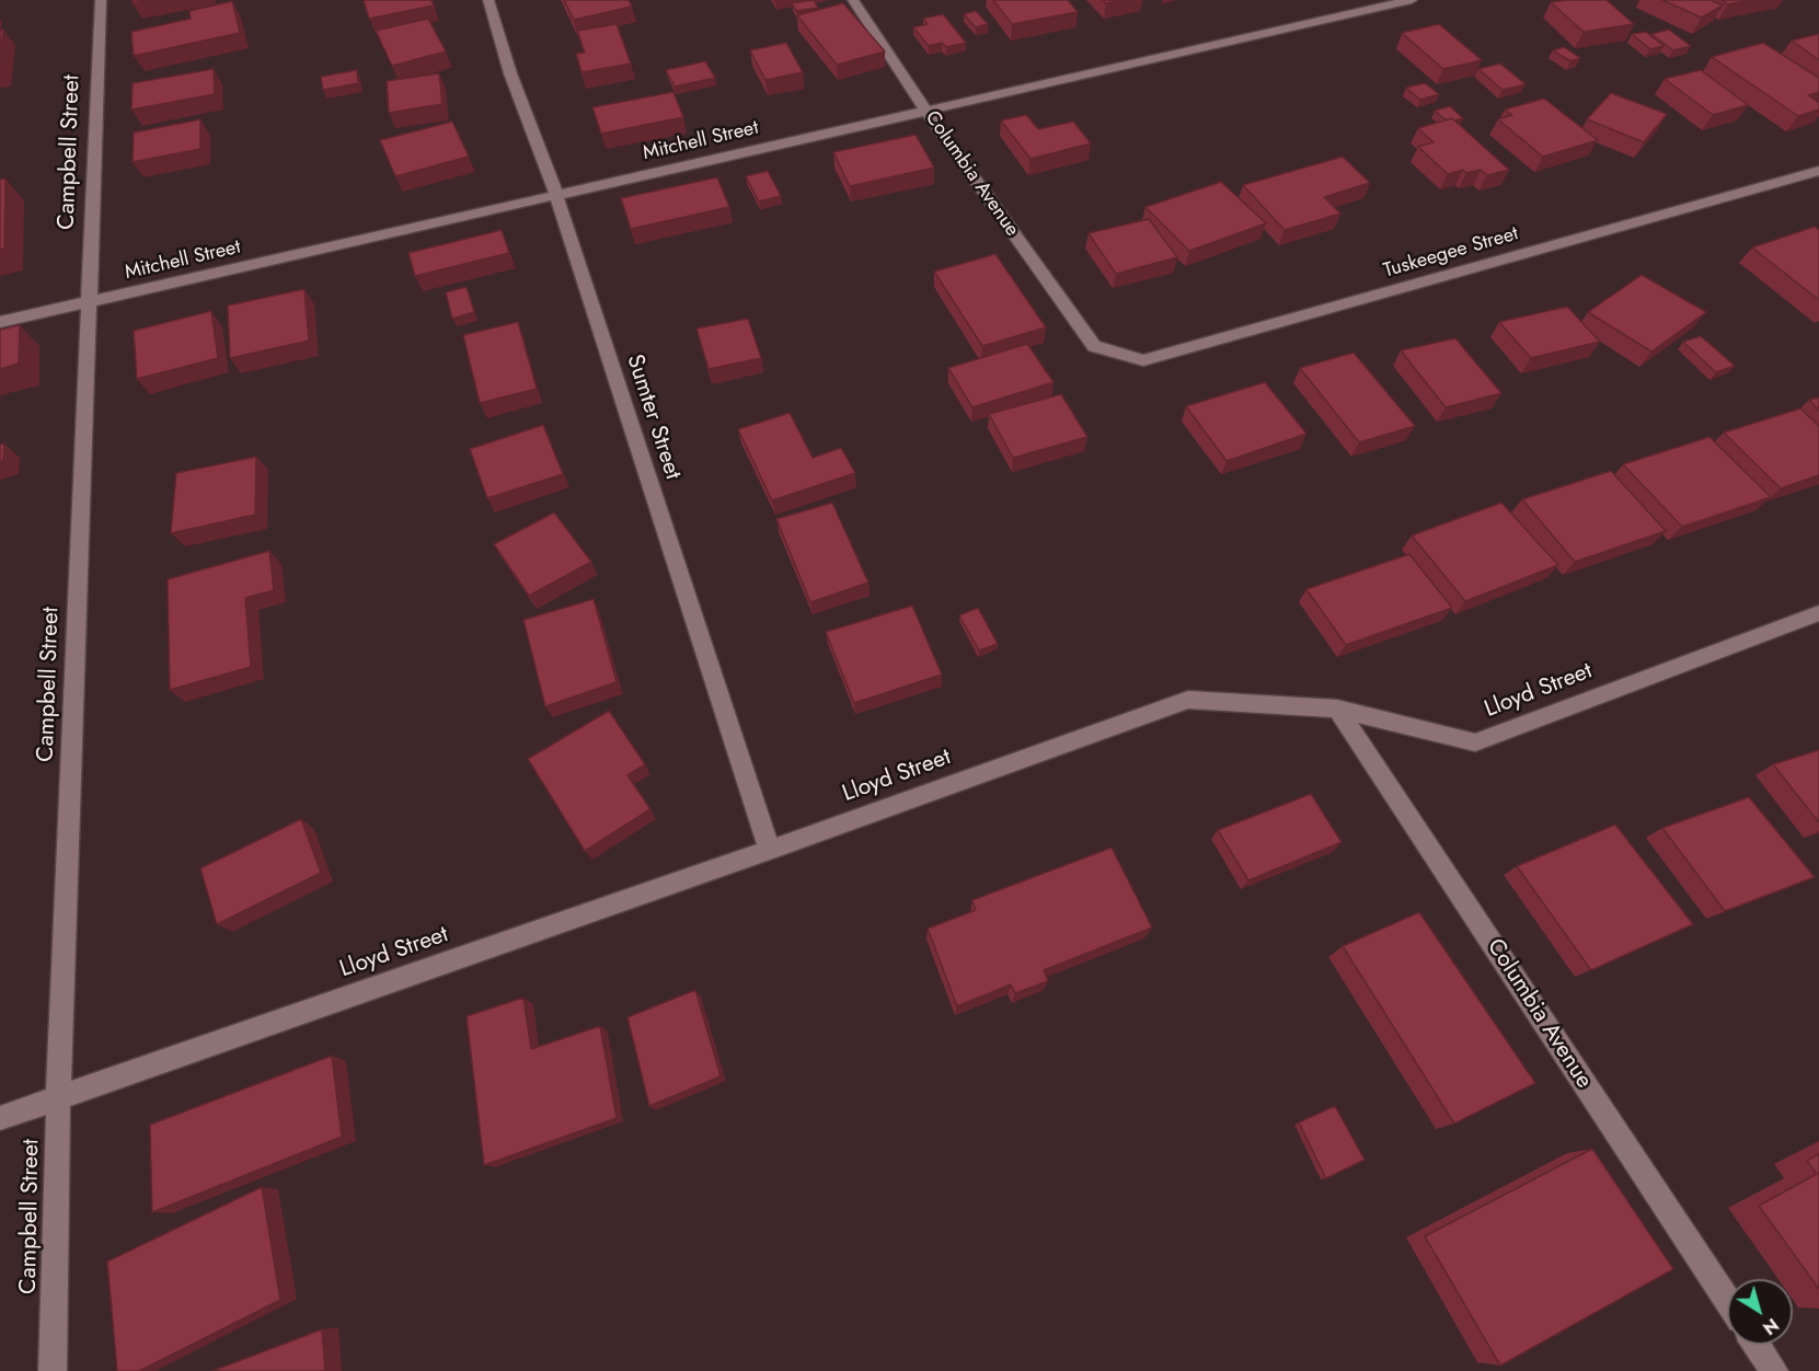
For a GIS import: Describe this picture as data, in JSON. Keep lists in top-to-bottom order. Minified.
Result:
{"streets":{"street":["Mitchell Street","Campbell Street","Columbia Avenue","Tuskeegee Street","Sumter Street","Lloyd Street"]},"crossings":[["Mitchell Street","Campbell Street"],["Mitchell Street","Columbia Avenue"],["Mitchell Street","Sumter Street"],["Campbell Street","Lloyd Street"],["Columbia Avenue","Tuskeegee Street"],["Columbia Avenue","Lloyd Street"],["Sumter Street","Lloyd Street"]],"north":"bottom right"}
